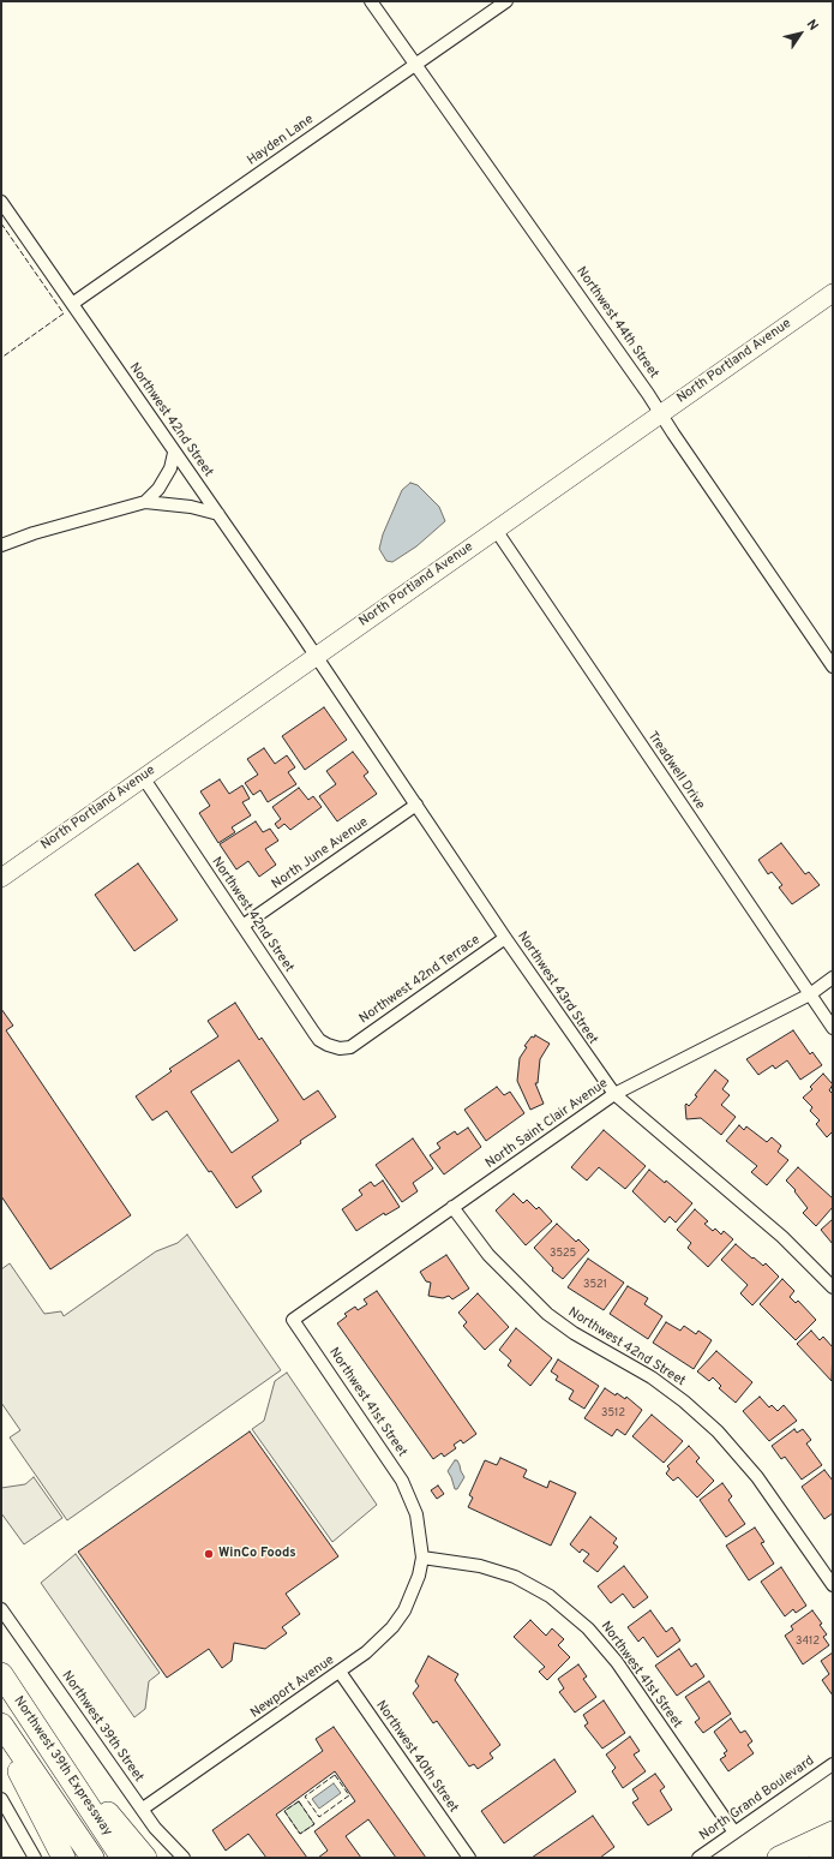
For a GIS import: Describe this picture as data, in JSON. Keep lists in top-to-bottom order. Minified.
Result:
{"streets":{"highway":["Northwest 39th Expressway"],"main road":["North Portland Avenue"],"street":["Hayden Lane","Northwest 44th Street","Northwest 42nd Street","Treadwell Drive","North June Avenue","Northwest 42nd Terrace","Northwest 43rd Street","North Saint Clair Avenue","Northwest 41st Street","Newport Avenue","Northwest 39th Street","Northwest 40th Street","North Grand Boulevard"]},"crossings":[["Hayden Lane","Northwest 44th Street"],["Hayden Lane","Northwest 42nd Street"],["Northwest 44th Street","North Portland Avenue"],["North Portland Avenue","Northwest 42nd Street"],["North Portland Avenue","Treadwell Drive"],["North Portland Avenue","Northwest 43rd Street"],["Northwest 42nd Street","North June Avenue"],["Northwest 42nd Street","Northwest 42nd Terrace"],["Northwest 42nd Street","Northwest 43rd Street"],["Northwest 42nd Street","North Saint Clair Avenue"],["Treadwell Drive","North Saint Clair Avenue"],["North June Avenue","Northwest 43rd Street"],["Northwest 42nd Terrace","Northwest 43rd Street"],["Northwest 43rd Street","North Saint Clair Avenue"],["North Saint Clair Avenue","Northwest 41st Street"],["Northwest 41st Street","Newport Avenue"],["Northwest 41st Street","North Grand Boulevard"],["Newport Avenue","Northwest 39th Street"],["Newport Avenue","Northwest 40th Street"]],"places":["WinCo Foods"],"house_numbers":["3525","3521","3512","3412"],"north":"top right"}
